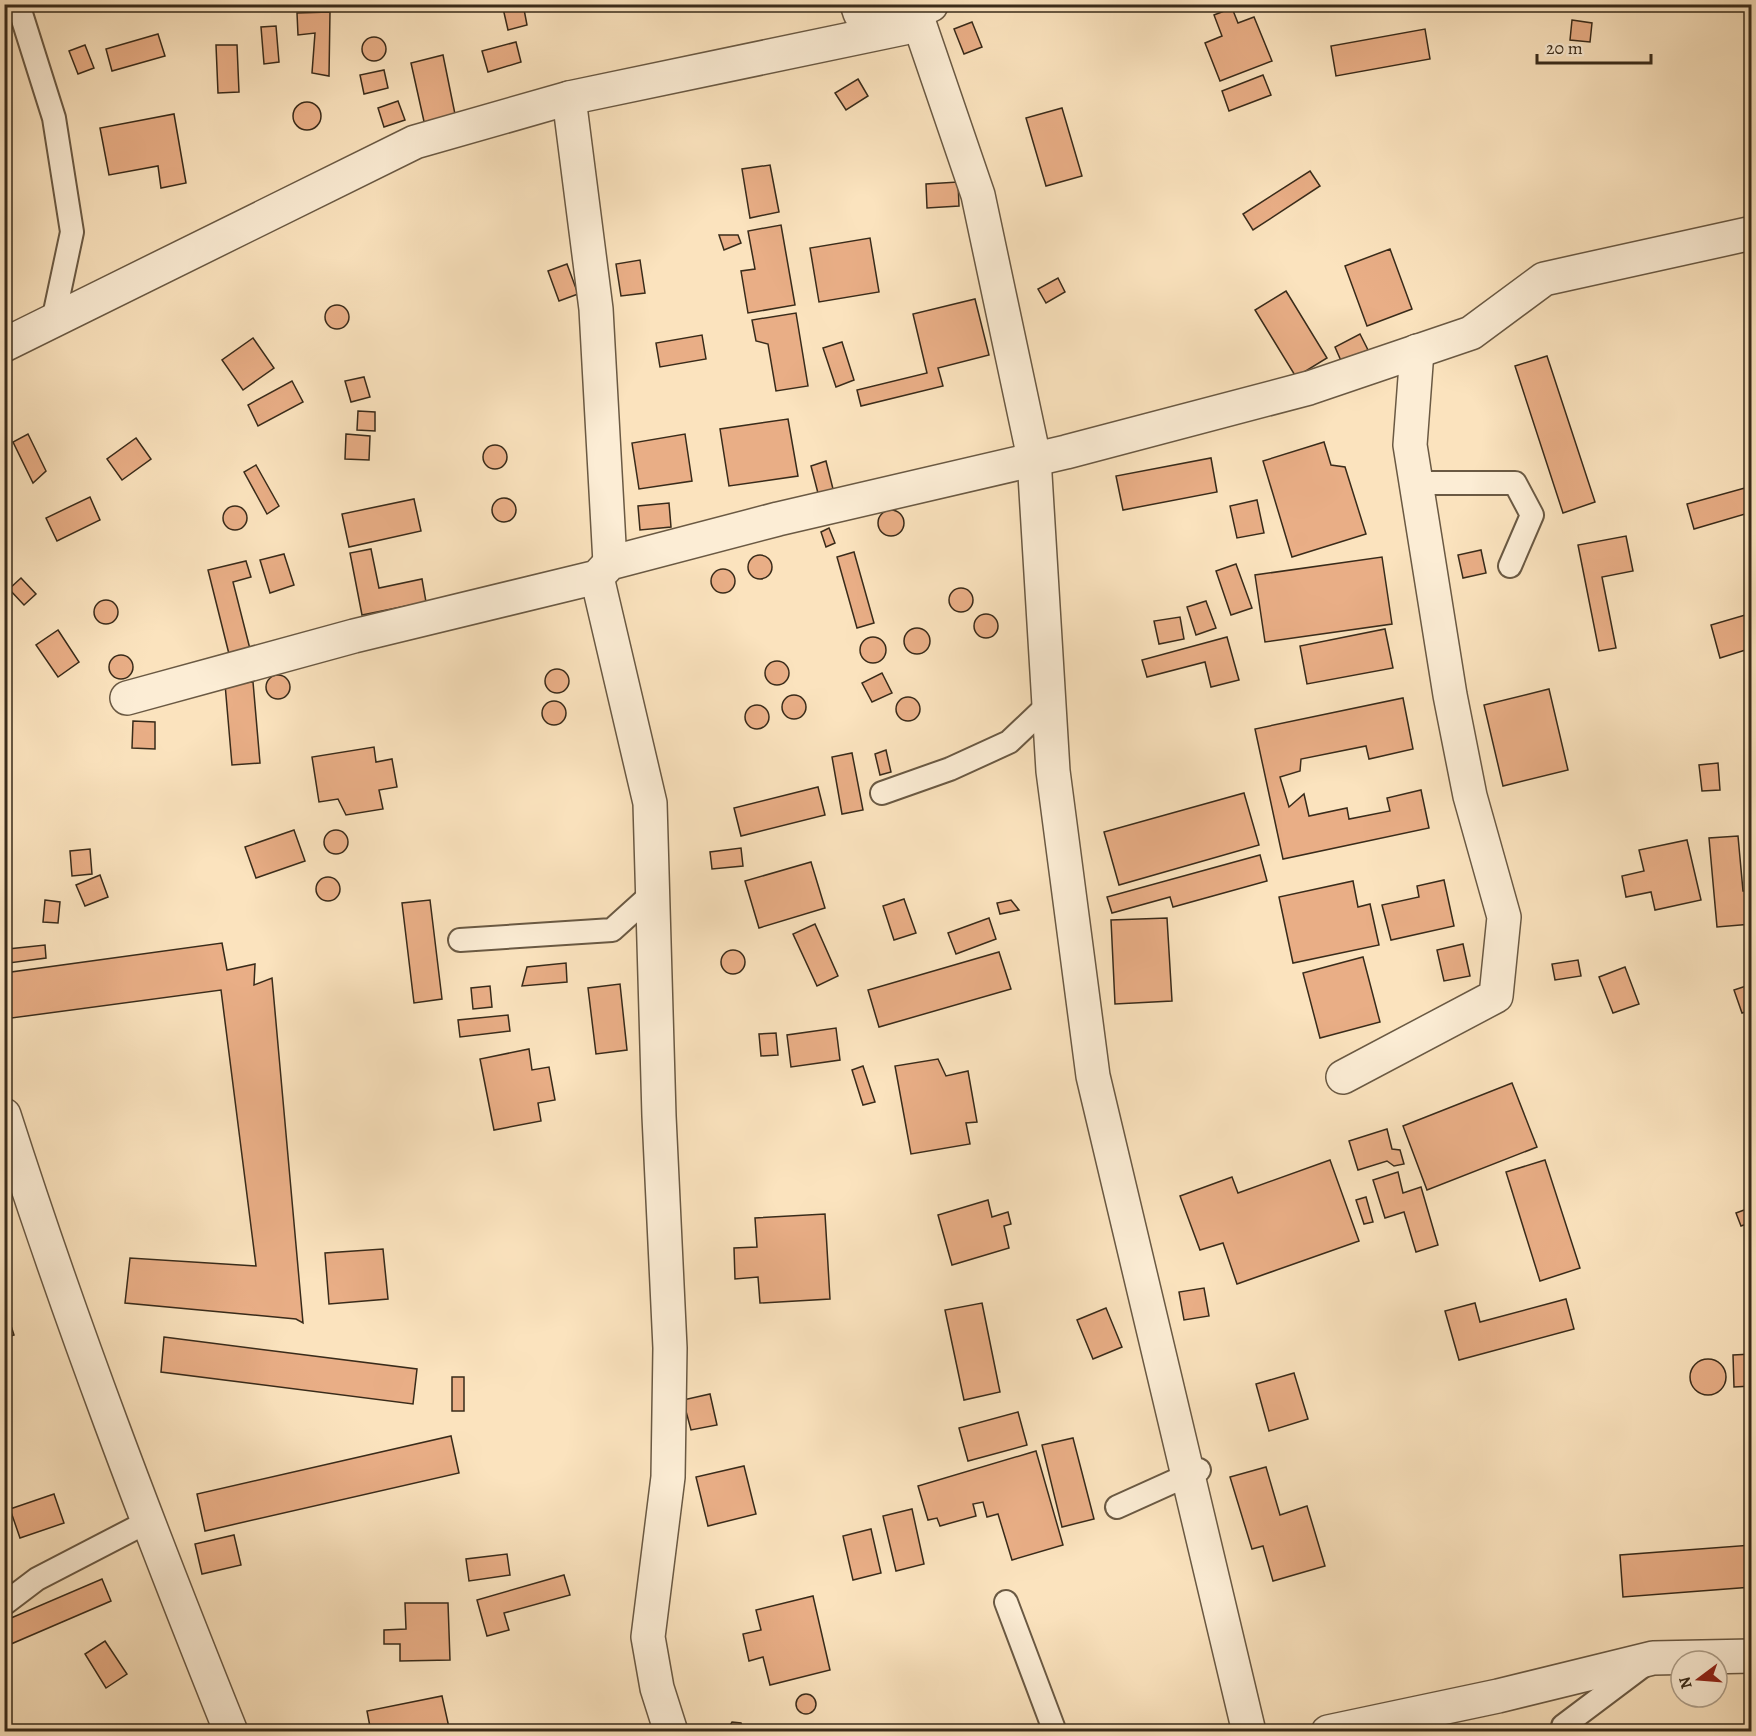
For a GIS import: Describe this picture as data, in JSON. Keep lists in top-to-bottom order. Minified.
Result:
{"scale_bar":"20 m","north":"left"}
